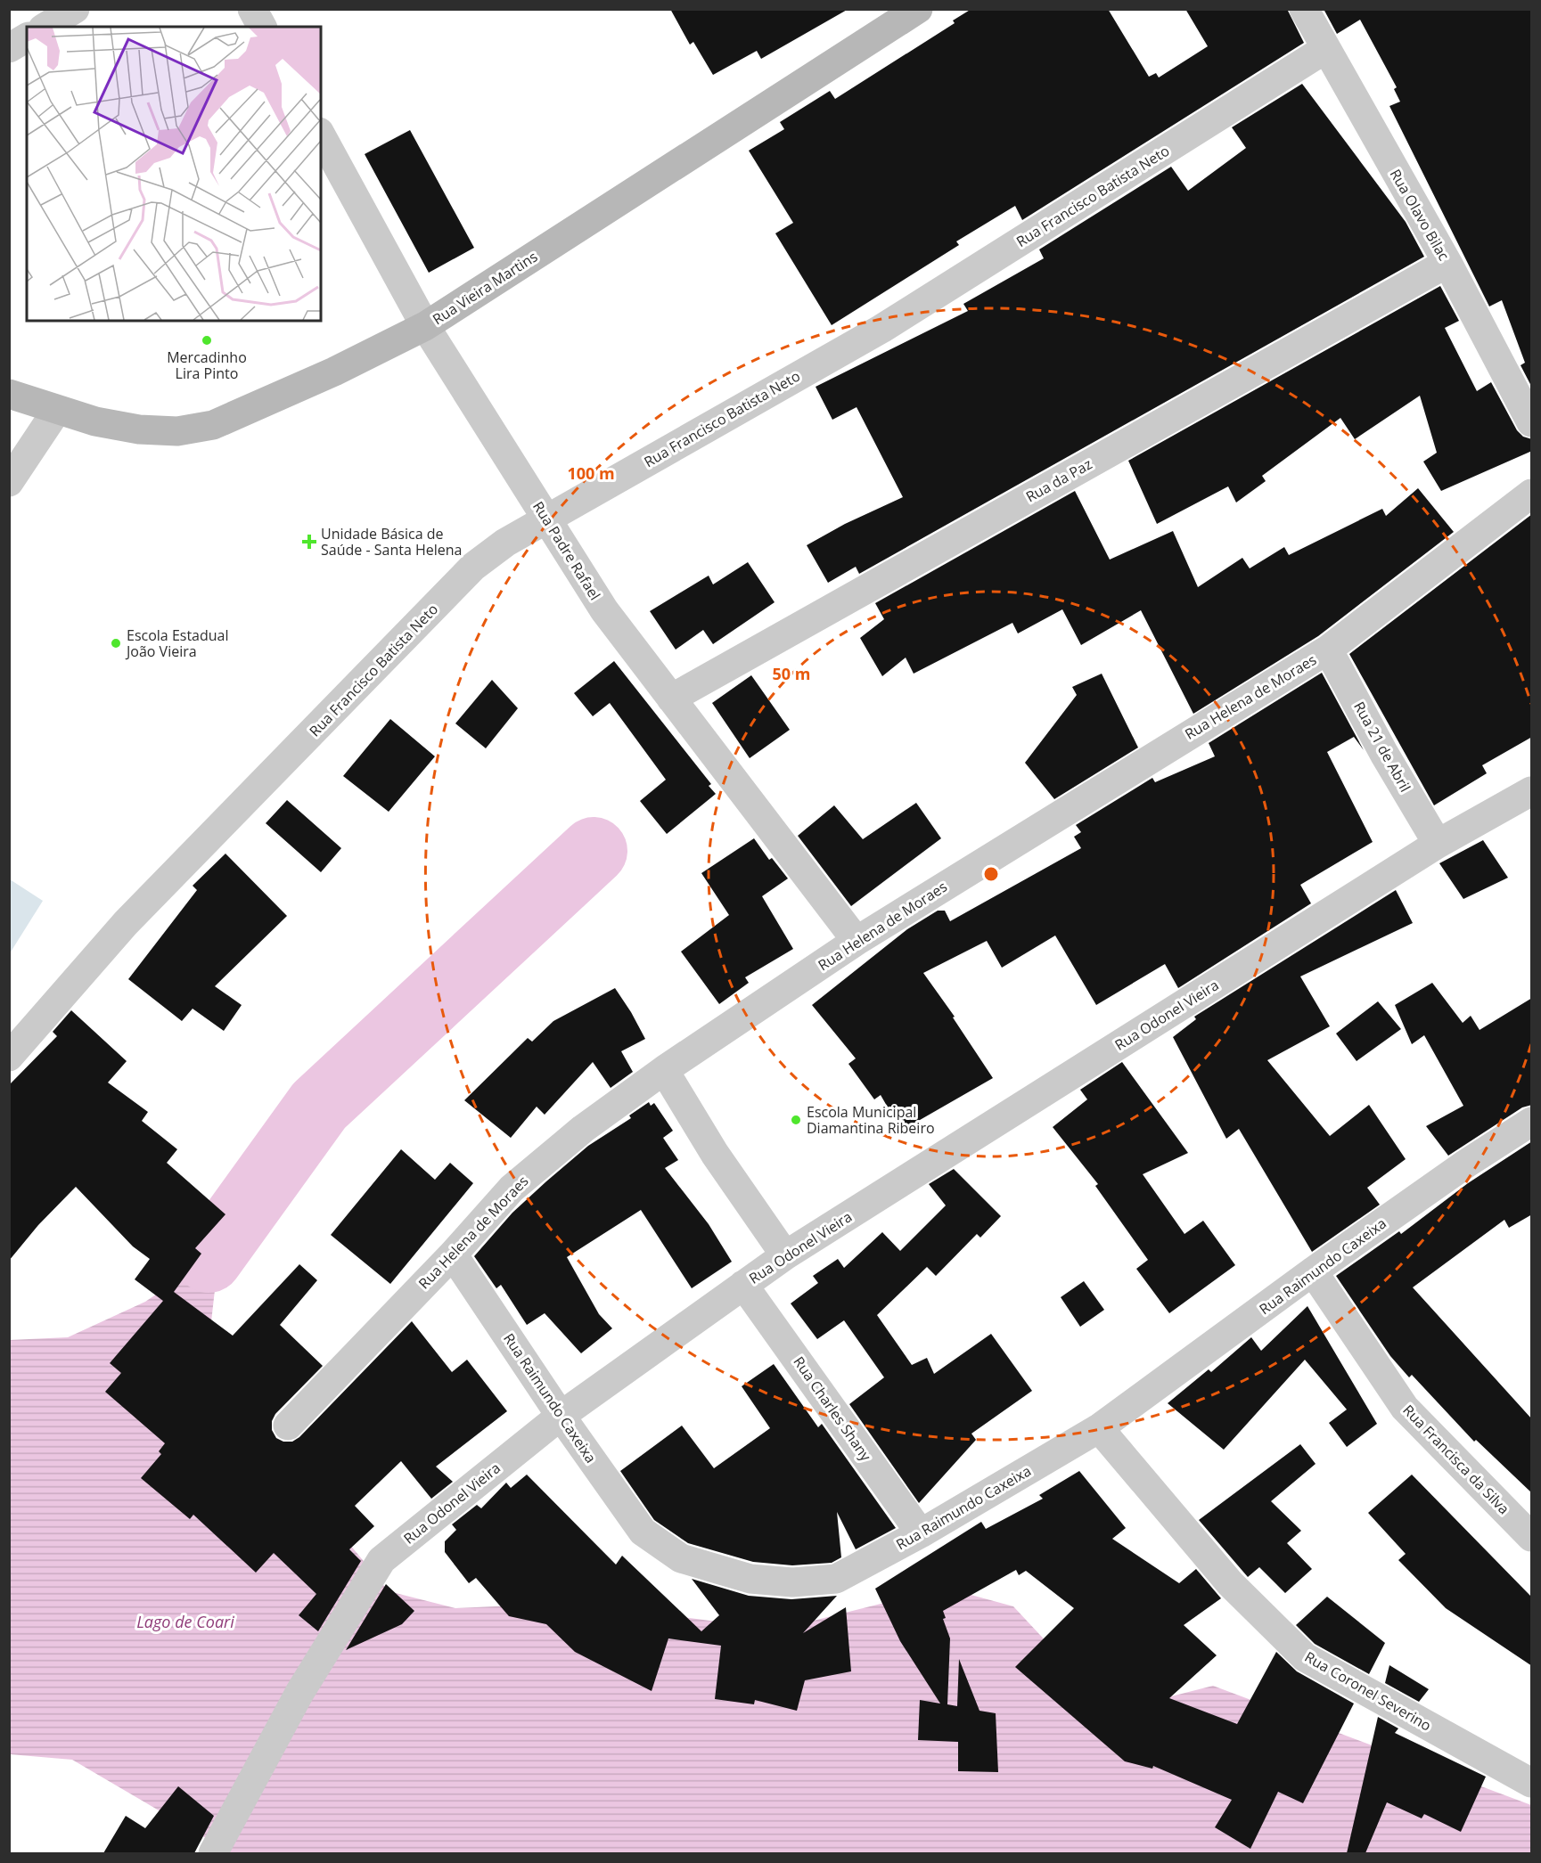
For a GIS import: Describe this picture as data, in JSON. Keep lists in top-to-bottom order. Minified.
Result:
{"streets":{"main road":["Rua Vieira Martins"],"street":["Rua Francisco Batista Neto","Rua Olavo Bilac","Rua da Paz","Rua Padre Rafael","Rua Helena de Moraes","Rua 21 de Abril","Rua Odonel Vieira","Rua Raimundo Caxeixa","Rua Charles Shany","Rua Francisca da Silva","Rua Coronel Severino"]},"crossings":[["Rua Francisco Batista Neto","Rua Olavo Bilac"],["Rua Francisco Batista Neto","Rua Padre Rafael"],["Rua Olavo Bilac","Rua da Paz"],["Rua Vieira Martins","Rua Padre Rafael"],["Rua da Paz","Rua Padre Rafael"],["Rua Padre Rafael","Rua Helena de Moraes"],["Rua Helena de Moraes","Rua 21 de Abril"],["Rua Helena de Moraes","Rua Raimundo Caxeixa"],["Rua 21 de Abril","Rua Odonel Vieira"],["Rua Odonel Vieira","Rua Raimundo Caxeixa"],["Rua Odonel Vieira","Rua Charles Shany"],["Rua Raimundo Caxeixa","Rua Charles Shany"],["Rua Raimundo Caxeixa","Rua Francisca da Silva"],["Rua Raimundo Caxeixa","Rua Coronel Severino"]],"water":["Lago de Coari"],"places":{"other":["Mercadinho Lira Pinto","Escola Estadual João Vieira","Escola Municipal Diamantina Ribeiro"],"health":["Unidade Básica de Saúde - Santa Helena"]},"rings":["100 m","50 m"]}
